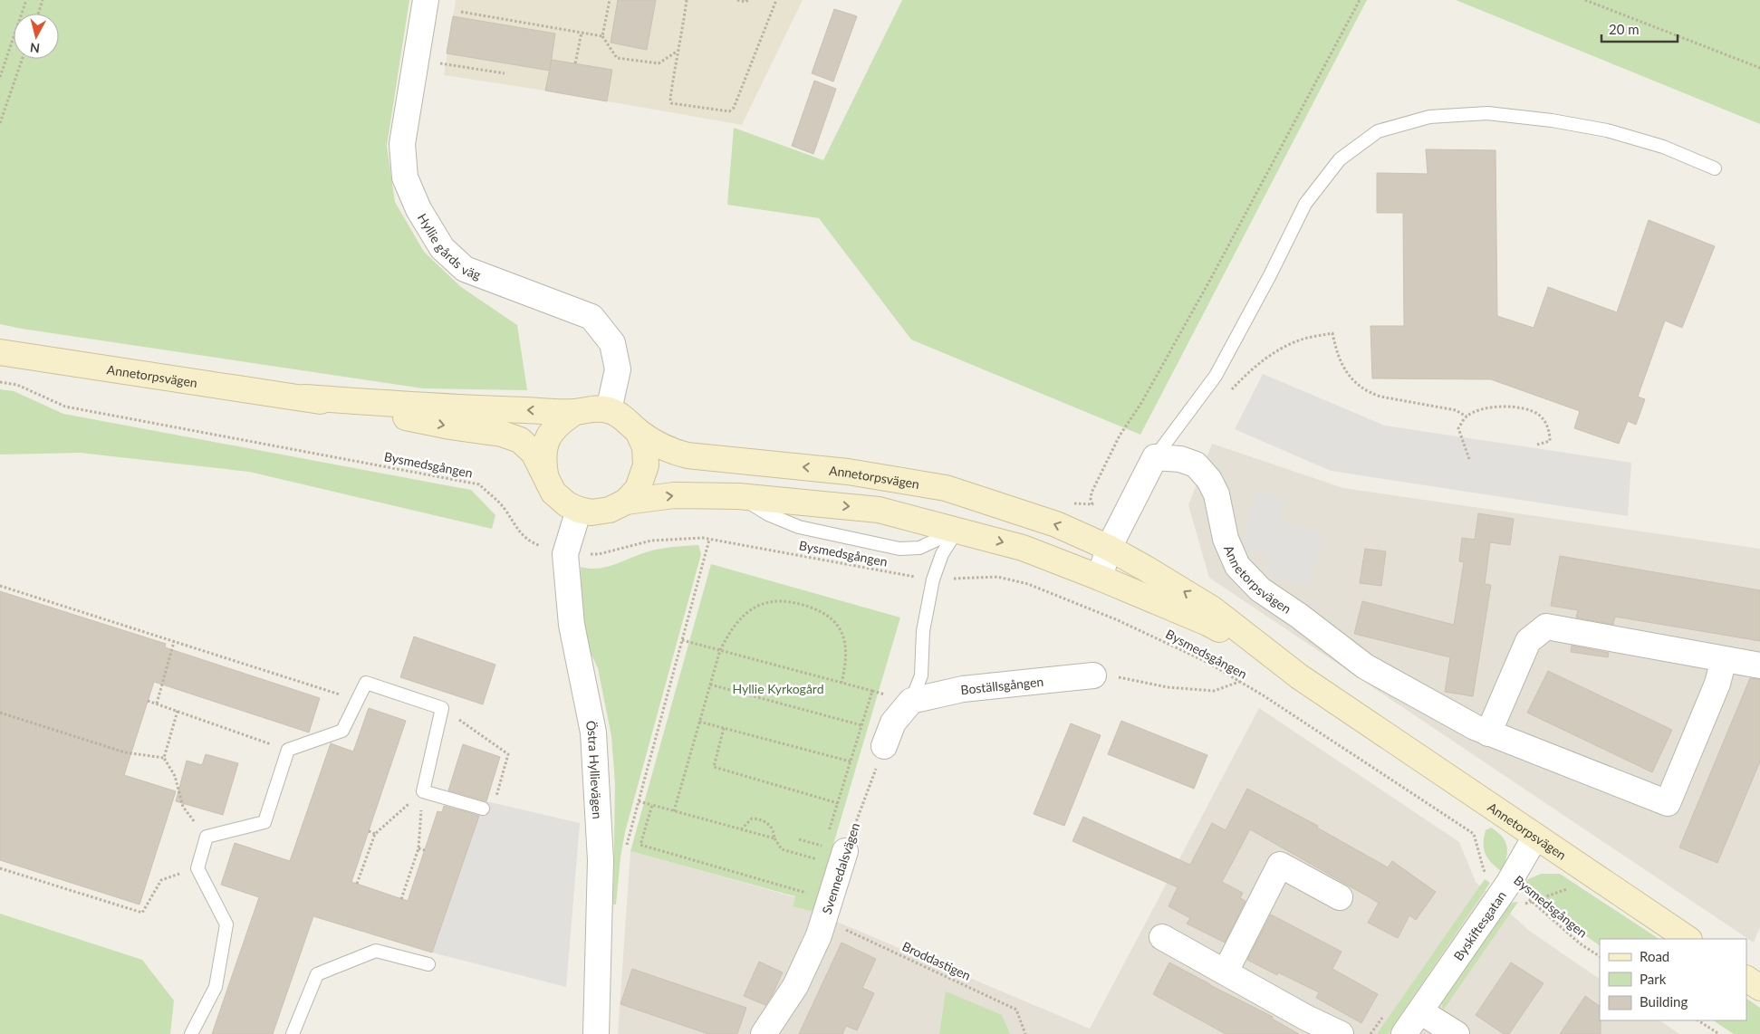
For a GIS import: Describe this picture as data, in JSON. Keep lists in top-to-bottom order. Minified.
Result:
{"streets":{"main road":["Annetorpsvägen"],"street":["Hyllie gårds väg","Boställsgången","Östra Hyllievägen","Svennedalsvägen","Byskiftesgatan"],"path":["Bysmedsgången","Broddastigen"]},"crossings":[["Hyllie gårds väg","Annetorpsvägen"],["Hyllie gårds väg","Östra Hyllievägen"],["Annetorpsvägen","Östra Hyllievägen"],["Annetorpsvägen","Byskiftesgatan"],["Bysmedsgången","Östra Hyllievägen"],["Bysmedsgången","Byskiftesgatan"],["Svennedalsvägen","Broddastigen"]],"parks":["Hyllie Kyrkogård"],"legend":["Road","Park","Building"],"scale_bar":"20 m","north":"bottom"}
